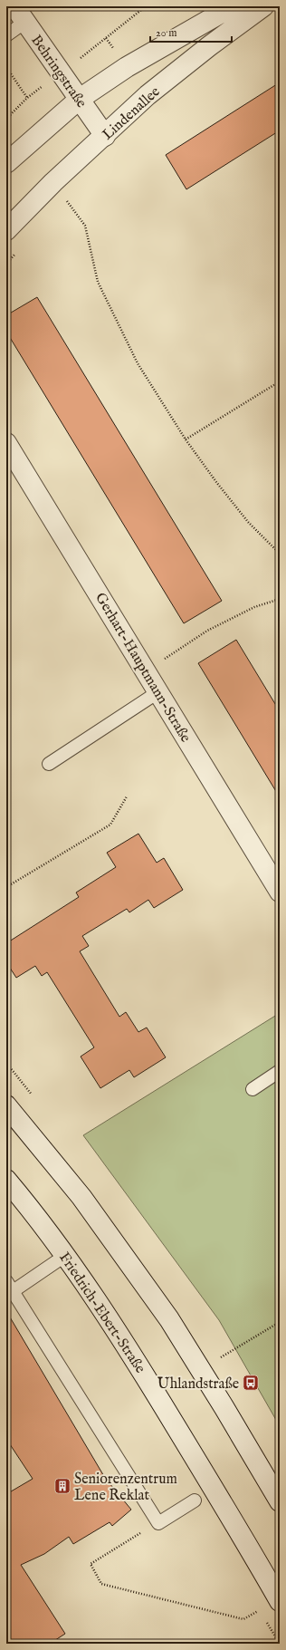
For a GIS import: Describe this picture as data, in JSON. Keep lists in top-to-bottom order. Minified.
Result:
{"streets":{"street":["Behringstraße","Lindenallee","Gerhart-Hauptmann-Straße","Friedrich-Ebert-Straße"]},"crossings":[["Behringstraße","Lindenallee"]],"places":{"bus stop":["Uhlandstraße"],"building":["Seniorenzentrum Lene Reklat"]},"scale_bar":"20 m"}
